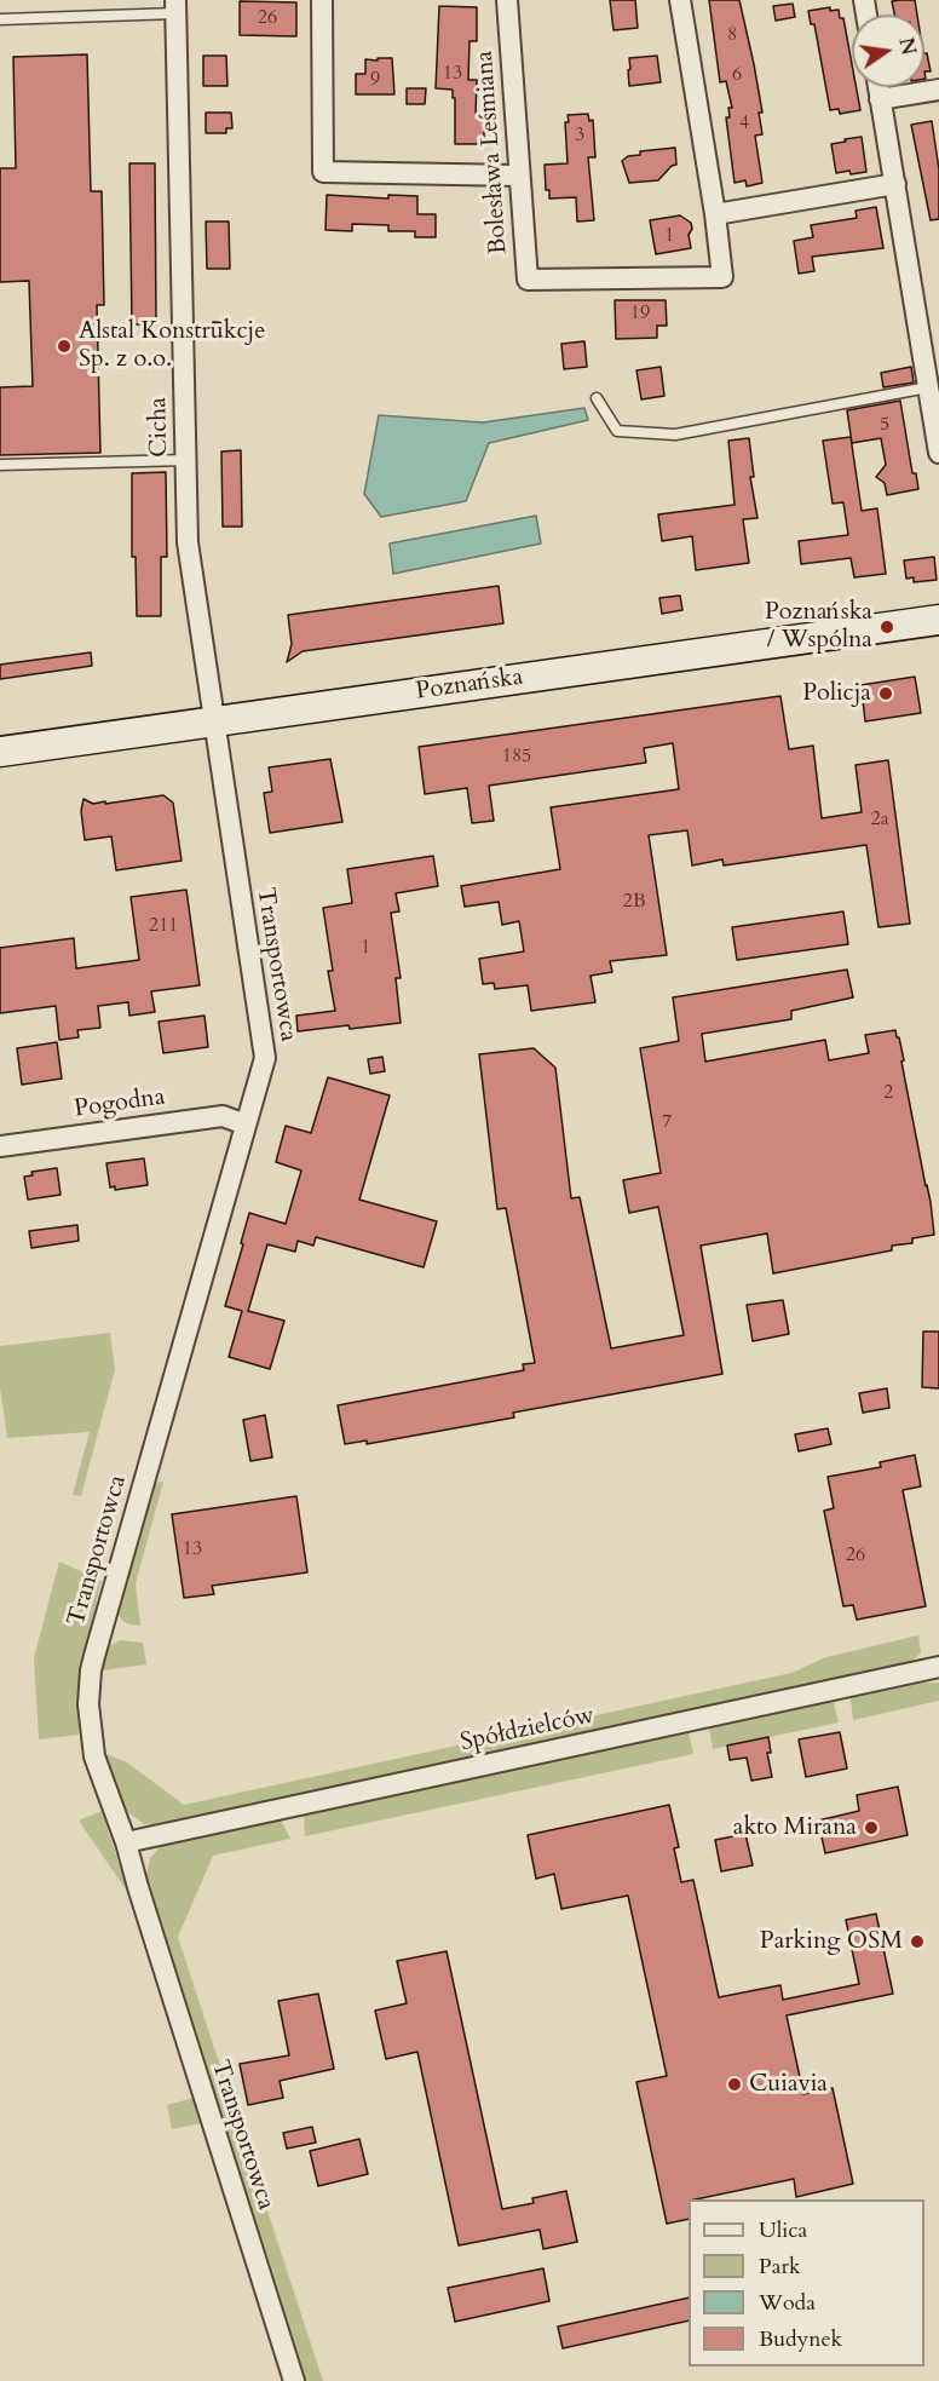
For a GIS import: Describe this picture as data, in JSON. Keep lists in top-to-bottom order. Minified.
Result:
{"streets":{"main road":["Poznańska"],"street":["Bolesława Leśmiana","Cicha","Transportowca","Pogodna","Spółdzielców"]},"crossings":[["Cicha","Poznańska"],["Cicha","Transportowca"],["Poznańska","Transportowca"],["Transportowca","Pogodna"],["Transportowca","Spółdzielców"]],"places":["Alstal Konstrukcje Sp. z o.o.","Poznańska / Wspólna","Policja","akto Mirana","Parking OSM","Cuiavia"],"house_numbers":["26","8","13","6","9","4","3","1","19","5","185","2a","2B","211","1","2","7","13","26"],"legend":["Ulica","Park","Woda","Budynek"],"north":"right"}
